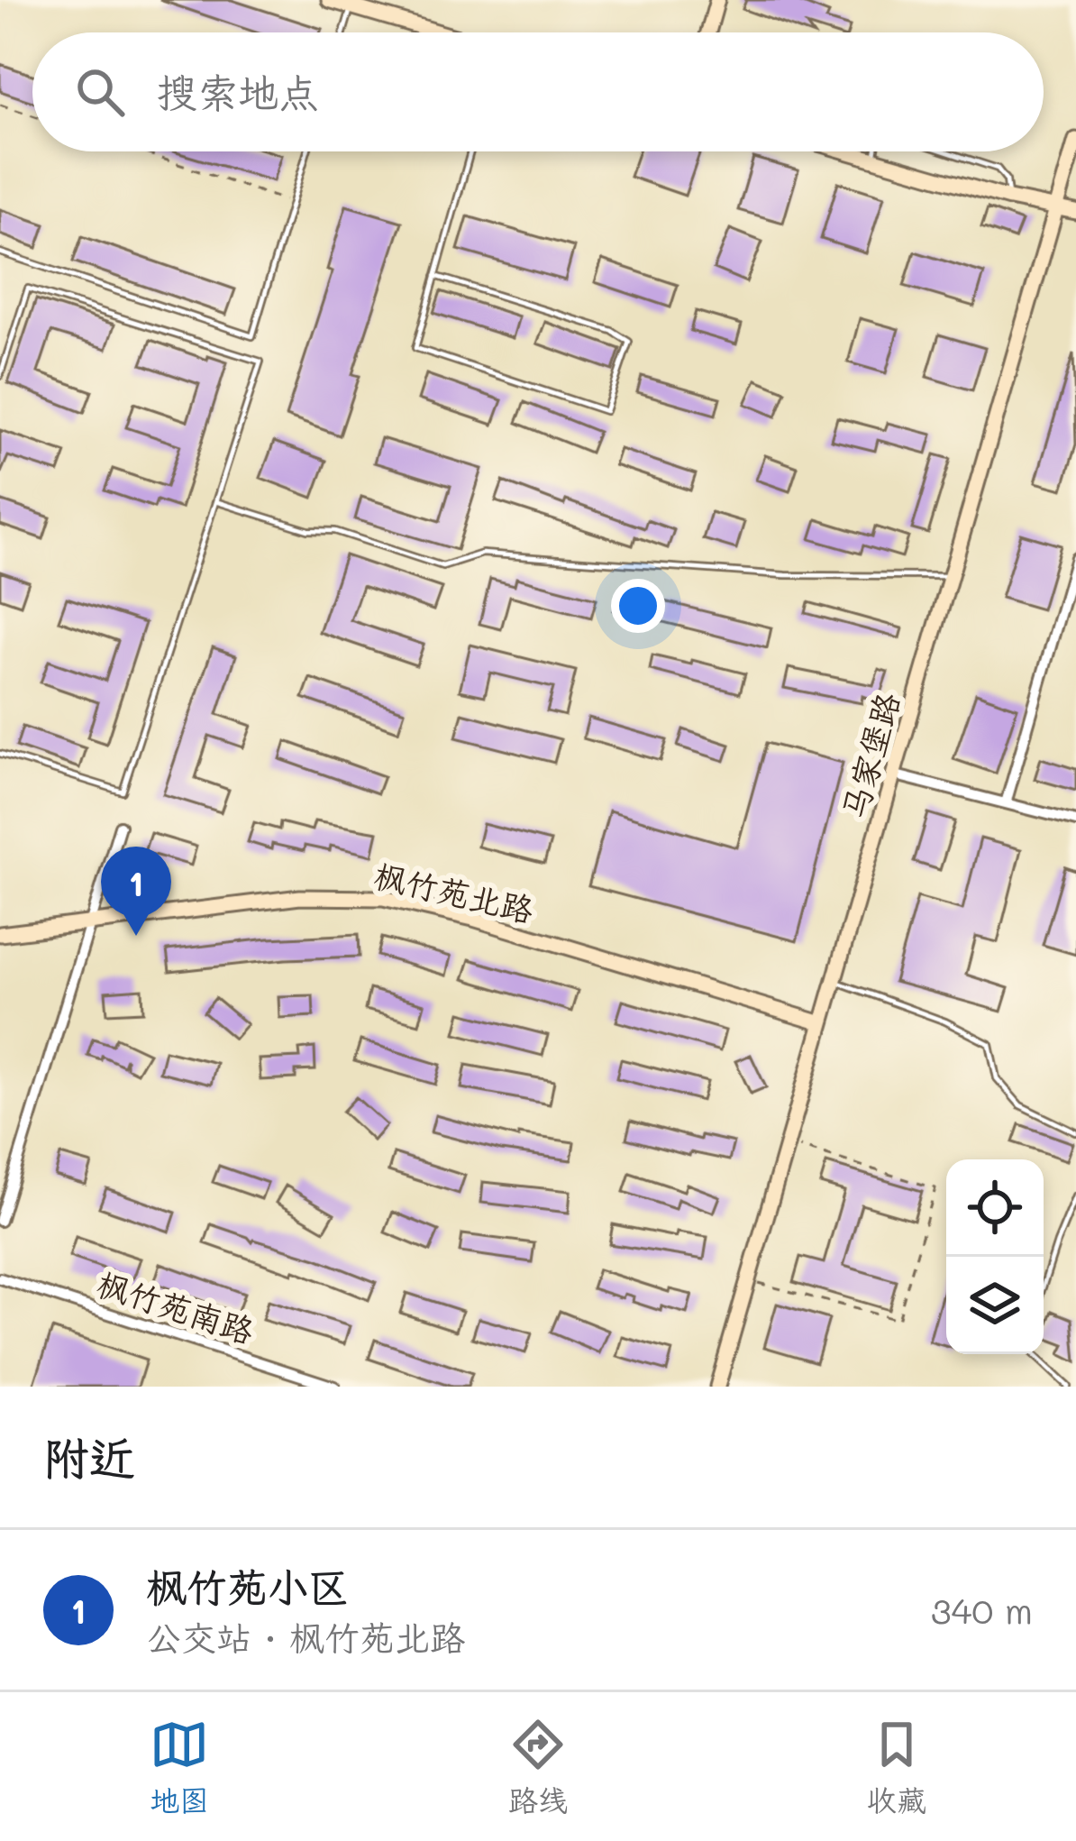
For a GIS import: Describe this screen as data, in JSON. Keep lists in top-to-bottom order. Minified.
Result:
{"streets":{"main road":["马家堡路","枫竹苑北路"],"street":["枫竹苑南路"]},"crossings":[["马家堡路","枫竹苑北路"]],"page":{"search":"搜索地点","pins":"1","heading":"附近","list":[{"mark":"1","name":"枫竹苑小区","note":"公交站 · 枫竹苑北路","value":"340 m"}],"nav":["地图","路线","收藏"]}}
